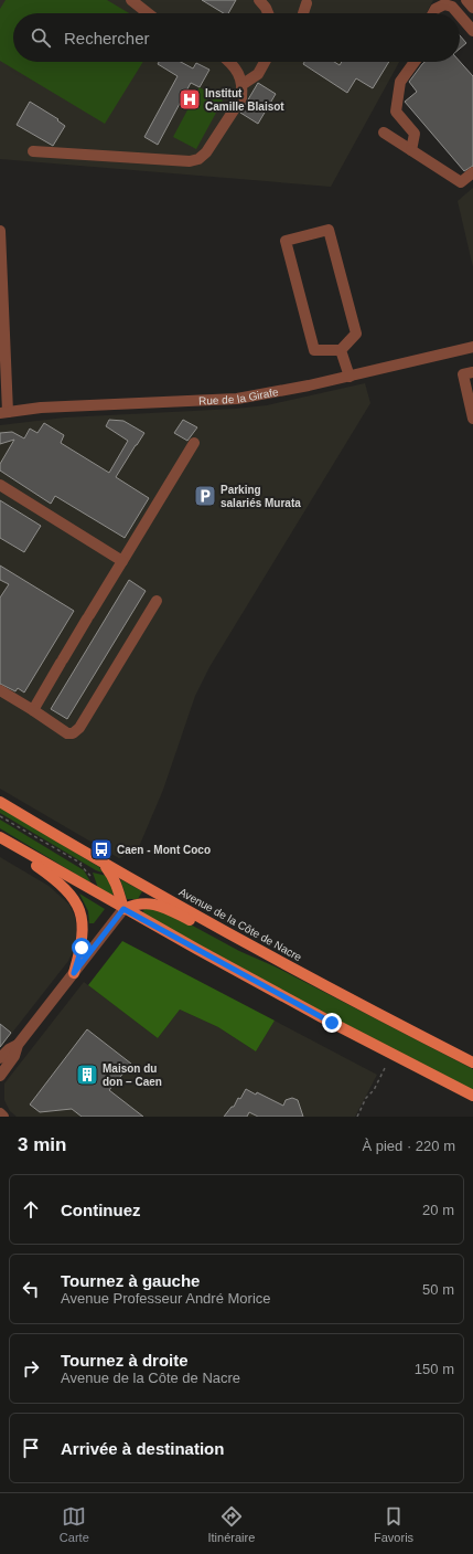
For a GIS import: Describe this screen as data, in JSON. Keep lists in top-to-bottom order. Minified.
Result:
{"streets":{"main road":["Avenue de la Côte de Nacre"],"street":["Rue de la Girafe"]},"places":{"hospital":["Institut Camille Blaisot"],"parking":["Parking salariés Murata"],"bus stop":["Caen - Mont Coco"],"building":["Maison du don – Caen"]},"page":{"search":"Rechercher","heading":["3 min","À pied · 220 m"],"list":[["Continuez","20 m"],["Tournez à gauche","Avenue Professeur André Morice","50 m"],["Tournez à droite","Avenue de la Côte de Nacre","150 m"],"Arrivée à destination"],"nav":["Carte","Itinéraire","Favoris"]}}
